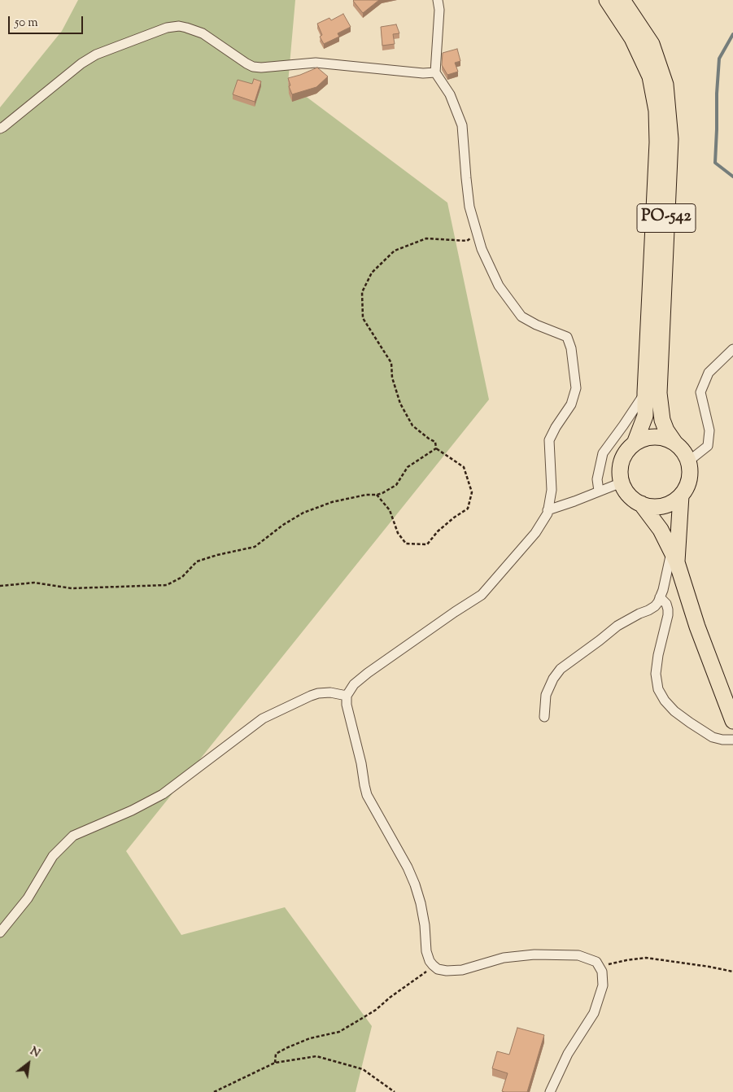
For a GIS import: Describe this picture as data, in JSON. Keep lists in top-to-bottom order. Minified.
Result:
{"streets":{"main road":["PO-542"]},"scale_bar":"50 m","north":"top right"}
